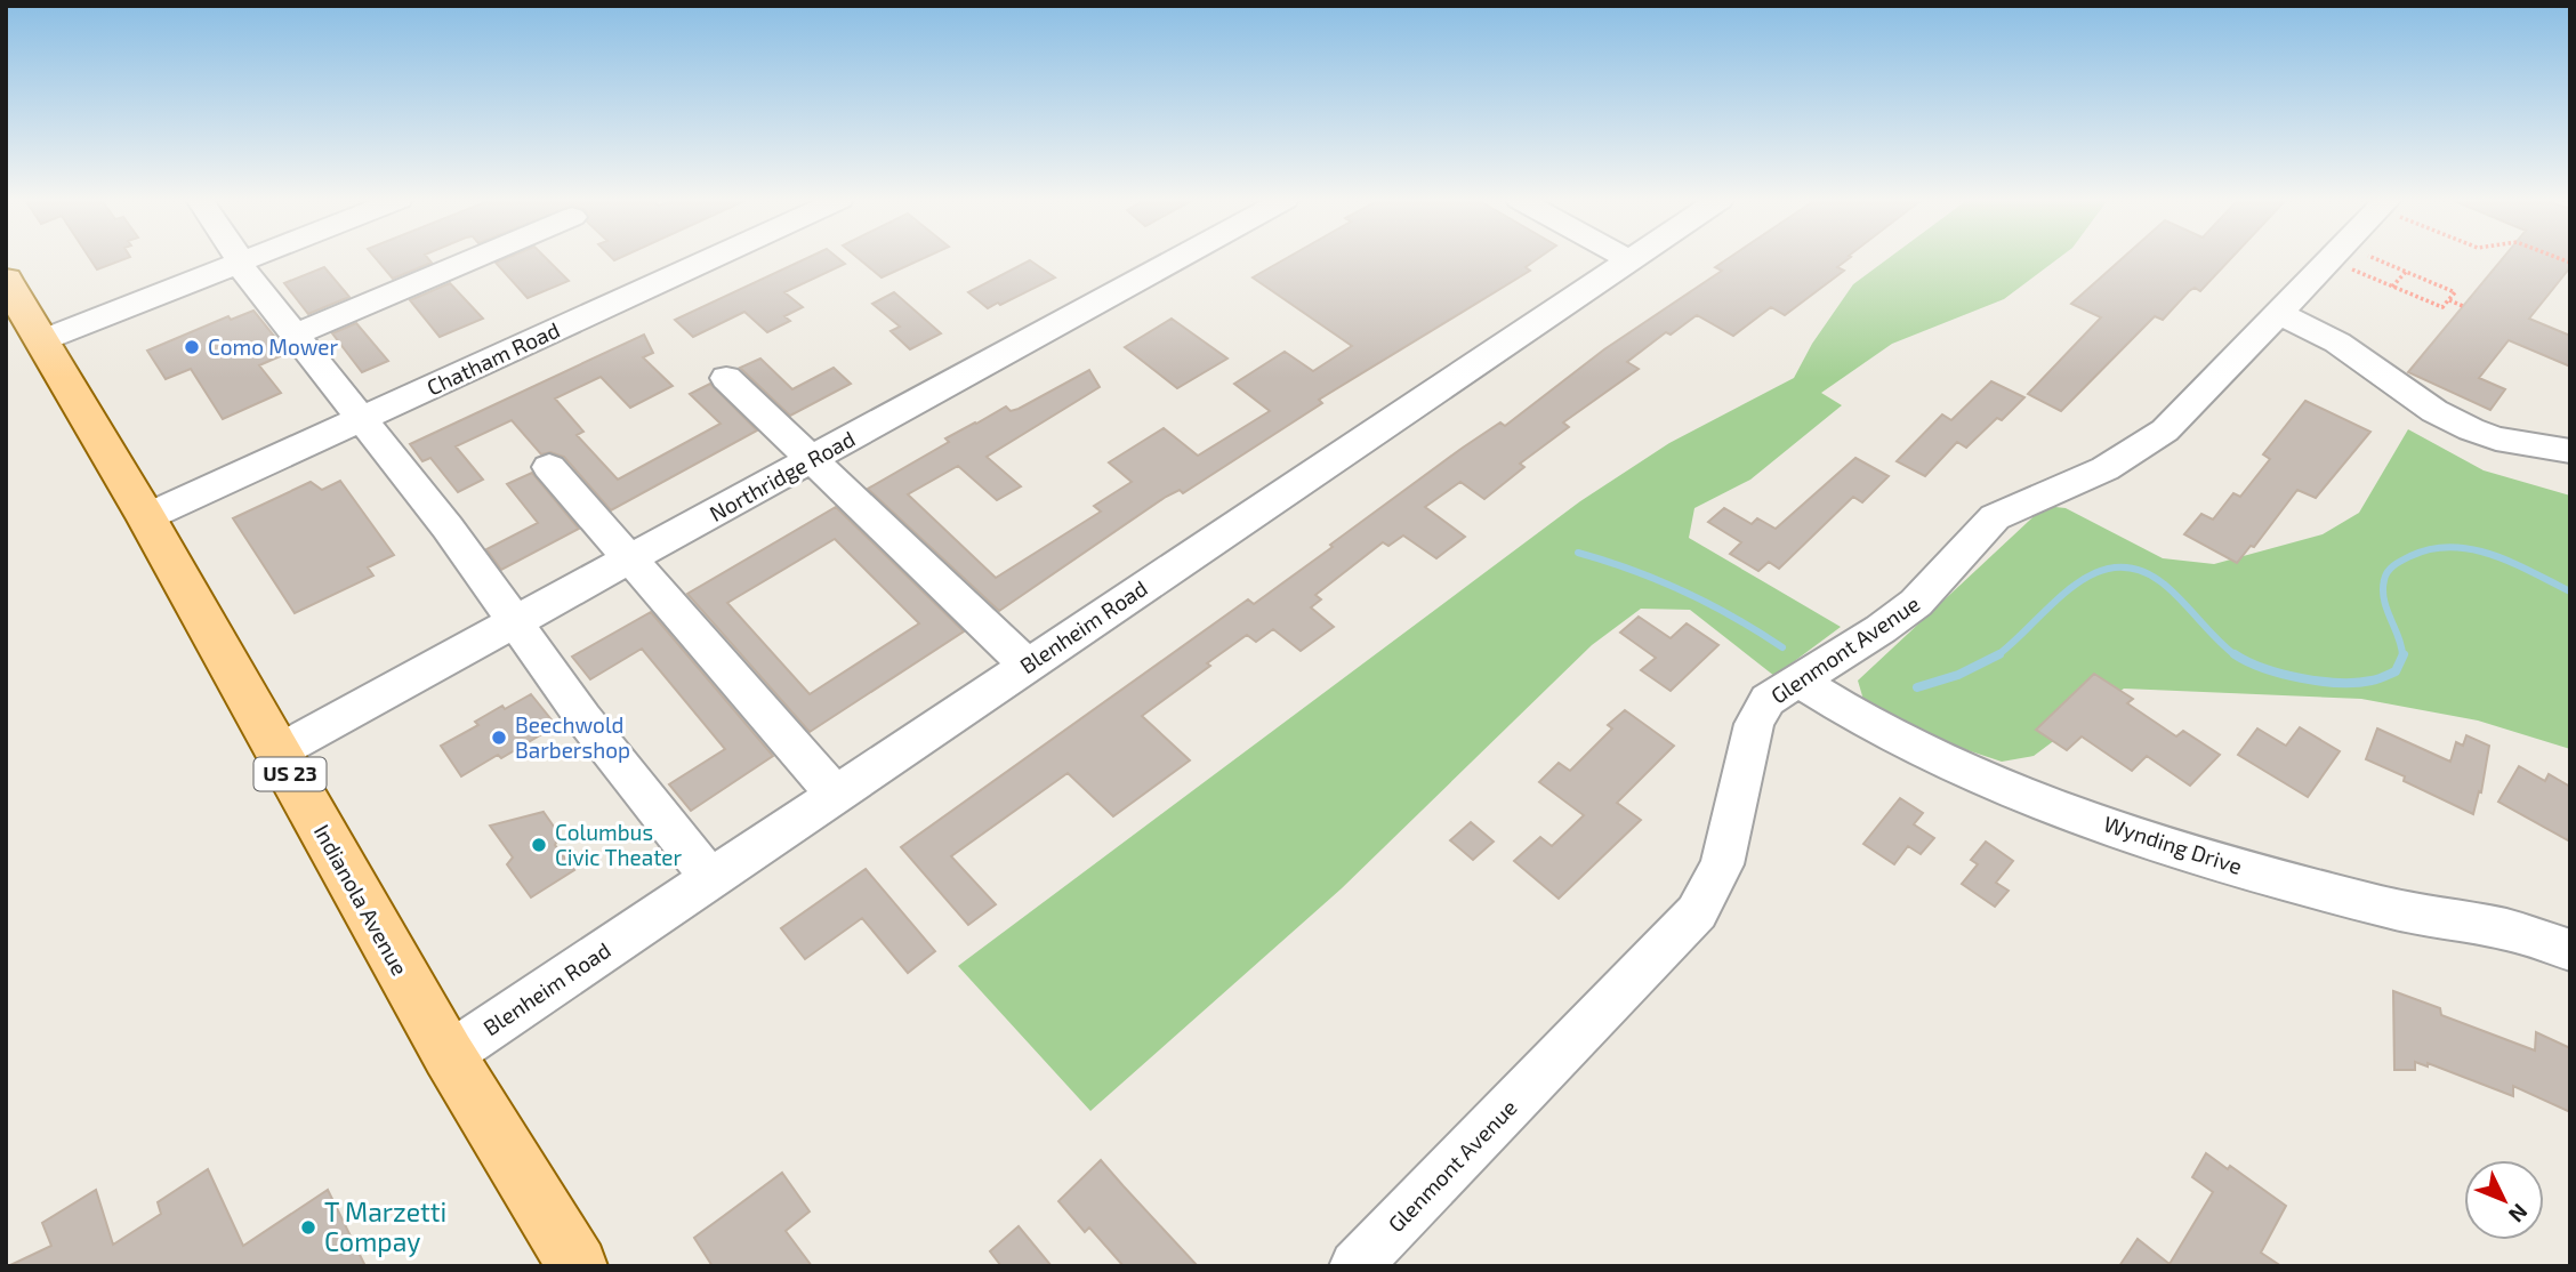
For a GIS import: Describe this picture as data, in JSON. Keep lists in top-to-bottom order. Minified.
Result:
{"streets":{"main road":["US 23","Indianola Avenue"],"street":["Chatham Road","Northridge Road","Blenheim Road","Glenmont Avenue","Wynding Drive"]},"crossings":[["Chatham Road","Indianola Avenue"],["Northridge Road","Indianola Avenue"],["Blenheim Road","Indianola Avenue"],["Glenmont Avenue","Wynding Drive"]],"places":["Como Mower","Beechwold Barbershop","Columbus Civic Theater","T Marzetti Compay"],"north":"bottom right"}
